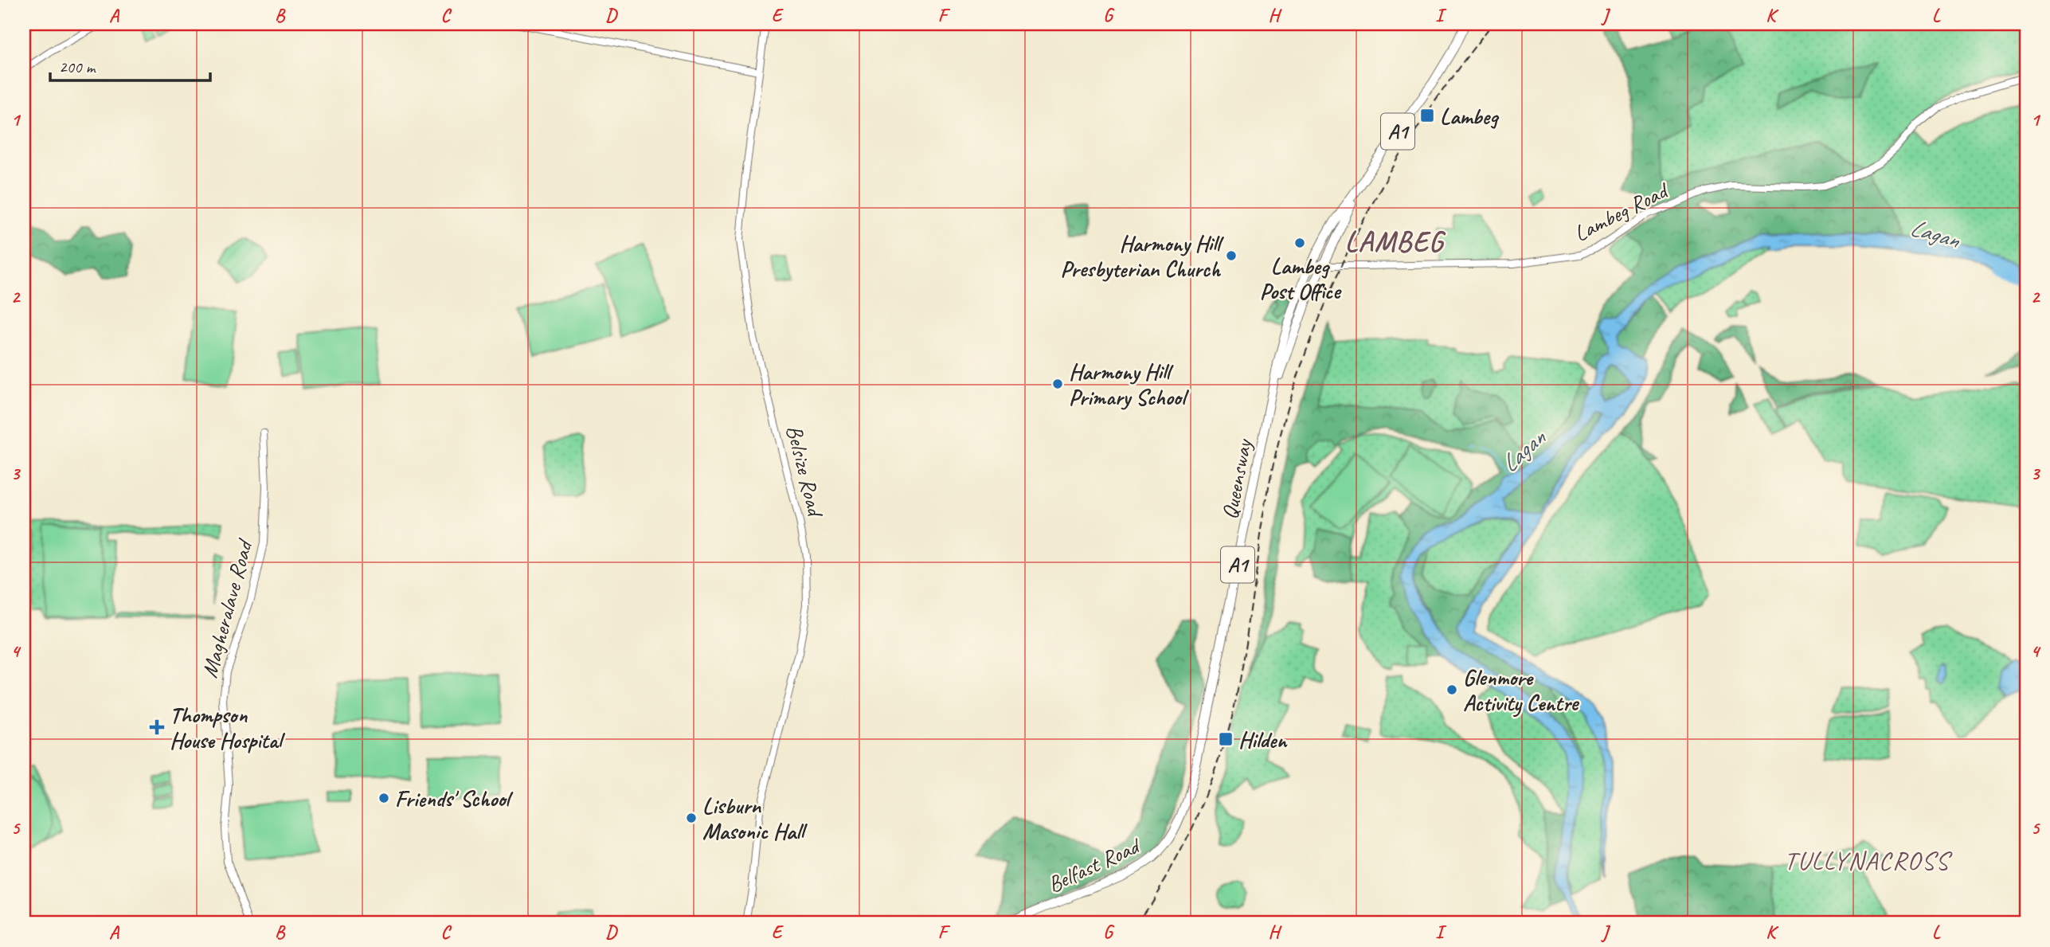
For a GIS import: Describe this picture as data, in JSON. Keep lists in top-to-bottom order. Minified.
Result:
{"streets":{"highway":["A1","Queensway","Belfast Road"],"street":["Lambeg Road","Belsize Road","Magheralave Road"]},"crossings":[["Lambeg Road","Queensway"],["Queensway","Belfast Road"]],"districts":["LAMBEG","TULLYNACROSS"],"water":["Lagan"],"places":{"transit":["Lambeg","Hilden"],"other":["Lambeg Post Office","Harmony Hill Presbyterian Church","Harmony Hill Primary School","Glenmore Activity Centre","Friends' School","Lisburn Masonic Hall"],"health":["Thompson House Hospital"]},"scale_bar":"200 m","grid":{"columns":["A","B","C","D","E","F","G","H","I","J","K","L"],"rows":["1","2","3","4","5"]}}
